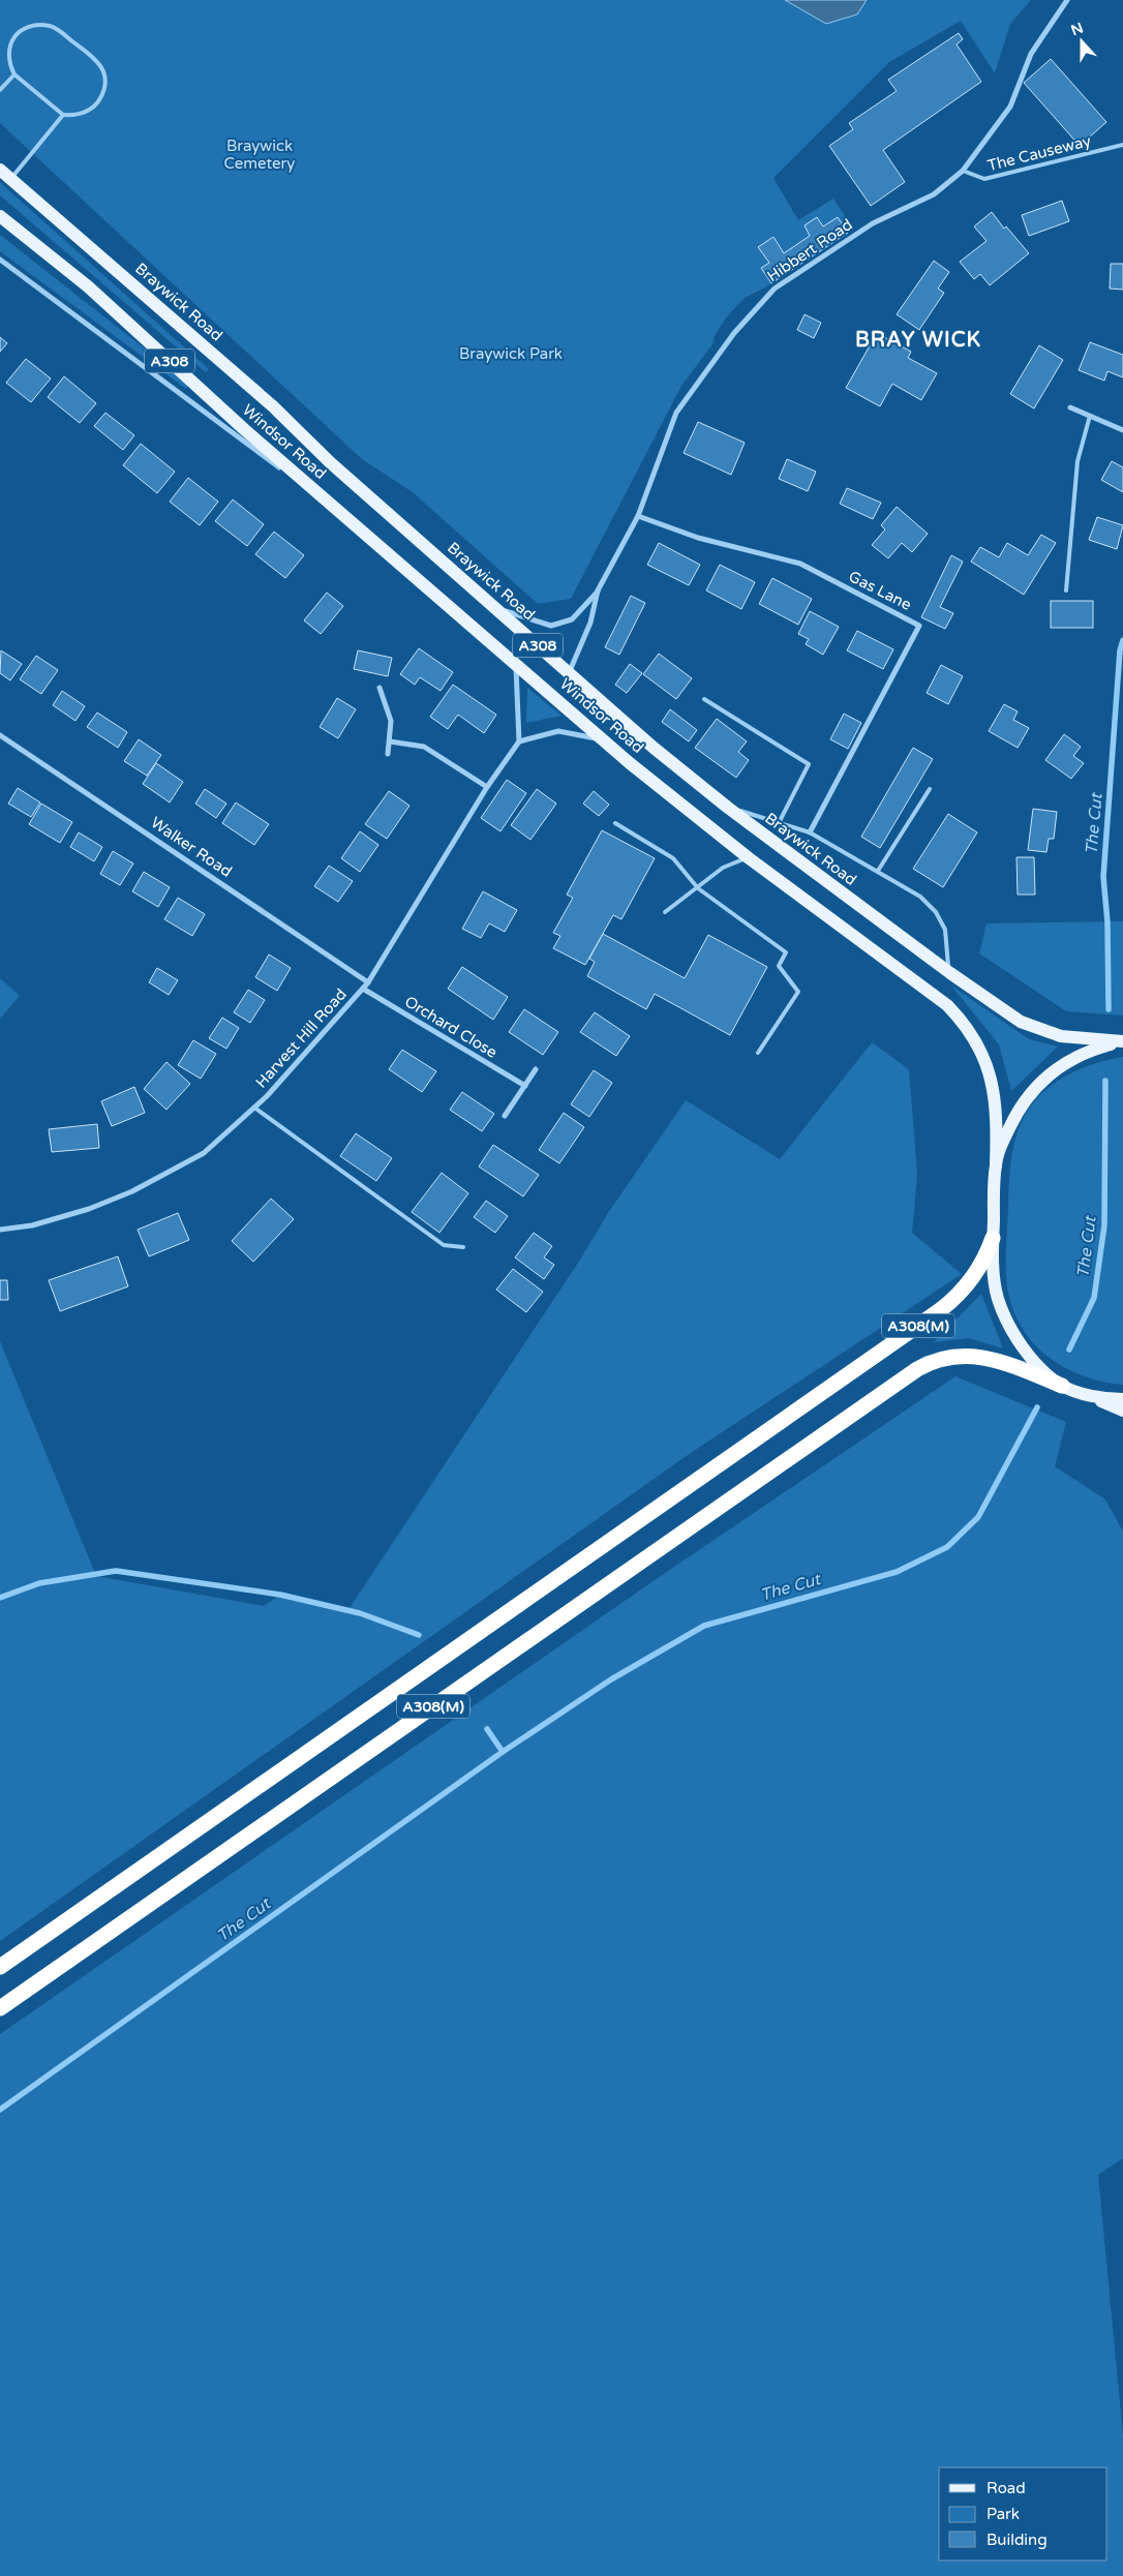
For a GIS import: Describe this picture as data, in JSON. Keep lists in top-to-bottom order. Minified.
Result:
{"streets":{"highway":["A308(M)"],"main road":["Braywick Road","A308","Windsor Road"],"street":["Hibbert Road","Gas Lane","Walker Road","Orchard Close","Harvest Hill Road"],"lane":["The Causeway"]},"crossings":[["The Causeway","Hibbert Road"],["Hibbert Road","Braywick Road"],["Hibbert Road","Gas Lane"],["Walker Road","Harvest Hill Road"],["Orchard Close","Harvest Hill Road"]],"districts":["BRAY WICK"],"water":["The Cut"],"parks":["Braywick Cemetery","Braywick Park"],"legend":["Road","Park","Building"],"north":"top"}
